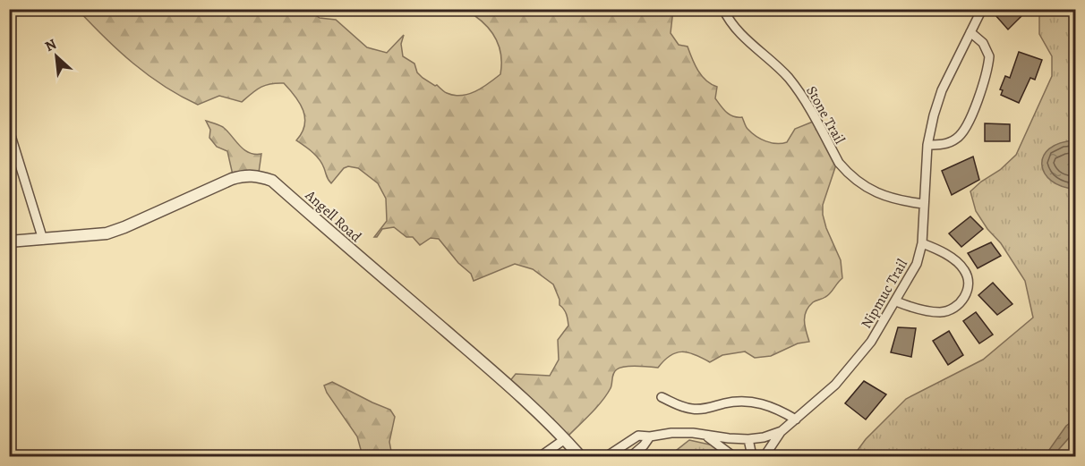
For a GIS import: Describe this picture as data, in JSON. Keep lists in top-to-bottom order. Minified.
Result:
{"streets":{"street":["Stone Trail","Angell Road","Nipmuc Trail"]},"crossings":[["Stone Trail","Nipmuc Trail"]],"north":"top left"}
